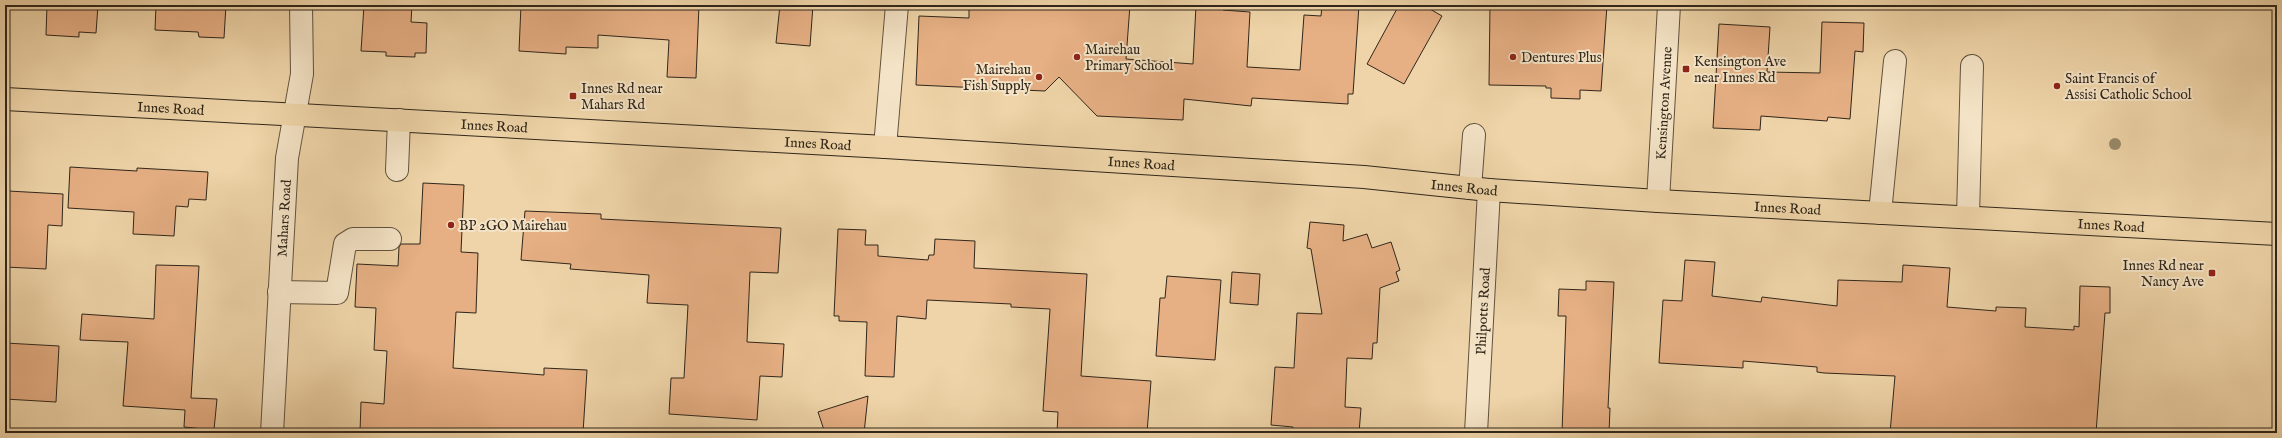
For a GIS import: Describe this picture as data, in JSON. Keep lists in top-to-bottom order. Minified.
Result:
{"streets":{"main road":["Innes Road"],"street":["Kensington Avenue","Mahars Road","Philpotts Road"]},"crossings":[["Kensington Avenue","Innes Road"],["Innes Road","Mahars Road"],["Innes Road","Philpotts Road"]],"places":{"other":["Mairehau Primary School","Dentures Plus","Mairehau Fish Supply","Saint Francis of Assisi Catholic School","BP 2GO Mairehau"],"transit":["Kensington Ave near Innes Rd","Innes Rd near Mahars Rd","Innes Rd near Nancy Ave"]}}
